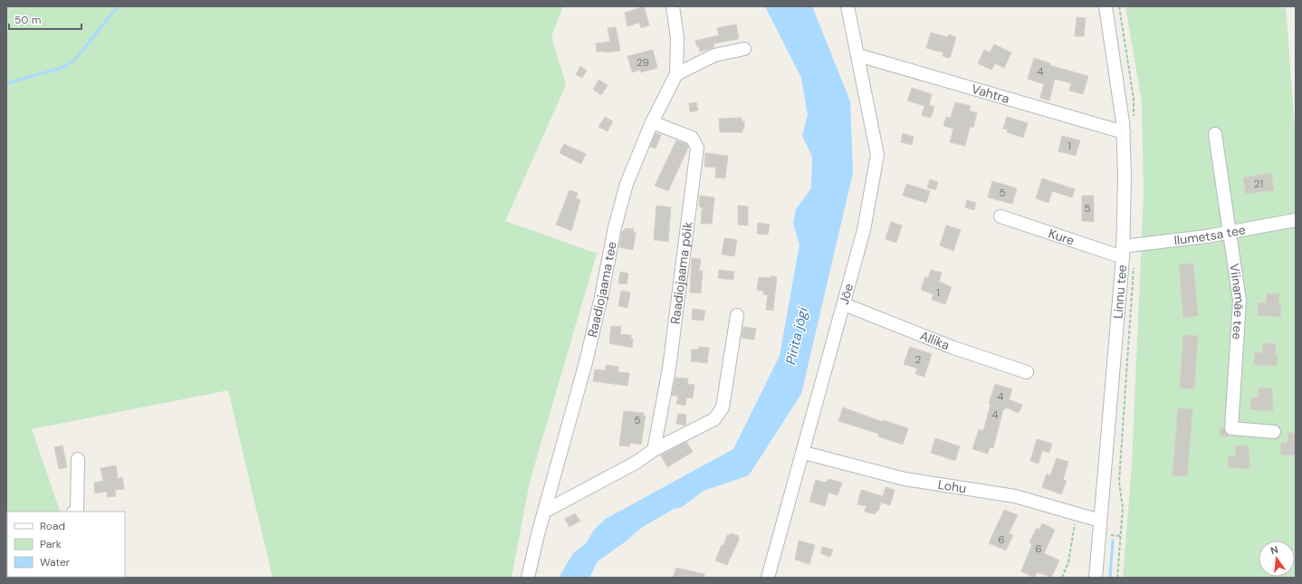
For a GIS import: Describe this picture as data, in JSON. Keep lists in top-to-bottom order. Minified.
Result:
{"streets":{"street":["Vahtra","Ilumetsa tee","Kure","Raadiojaama põik","Raadiojaama tee","Linnu tee","Jõe","Viinamäe tee","Allika","Lohu"]},"crossings":[["Vahtra","Linnu tee"],["Vahtra","Jõe"],["Ilumetsa tee","Kure"],["Ilumetsa tee","Linnu tee"],["Ilumetsa tee","Viinamäe tee"],["Kure","Linnu tee"],["Raadiojaama põik","Raadiojaama tee"],["Linnu tee","Lohu"],["Jõe","Allika"],["Jõe","Lohu"]],"water":["Pirita jõgi"],"house_numbers":["29","4","1","21","5","5","1","2","4","4","5","6","6"],"legend":["Road","Park","Water"],"scale_bar":"50 m","north":"top"}
